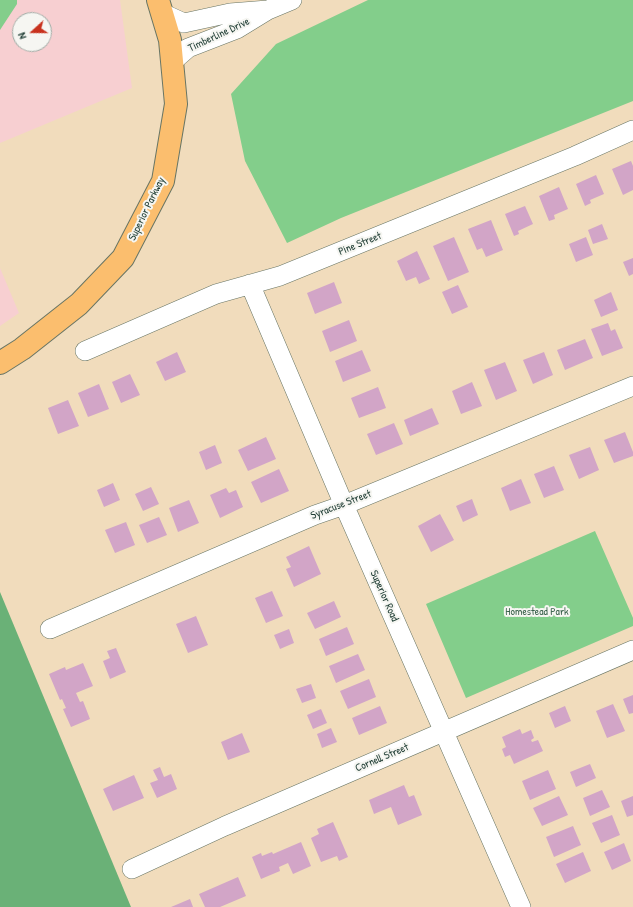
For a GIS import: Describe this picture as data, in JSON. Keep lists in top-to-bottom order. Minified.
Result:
{"streets":{"main road":["Superior Parkway"],"street":["Timberline Drive","Pine Street","Syracuse Street","Superior Road","Cornell Street"]},"crossings":[["Timberline Drive","Superior Parkway"],["Pine Street","Superior Road"],["Syracuse Street","Superior Road"],["Superior Road","Cornell Street"]],"parks":["Homestead Park"],"north":"left"}
